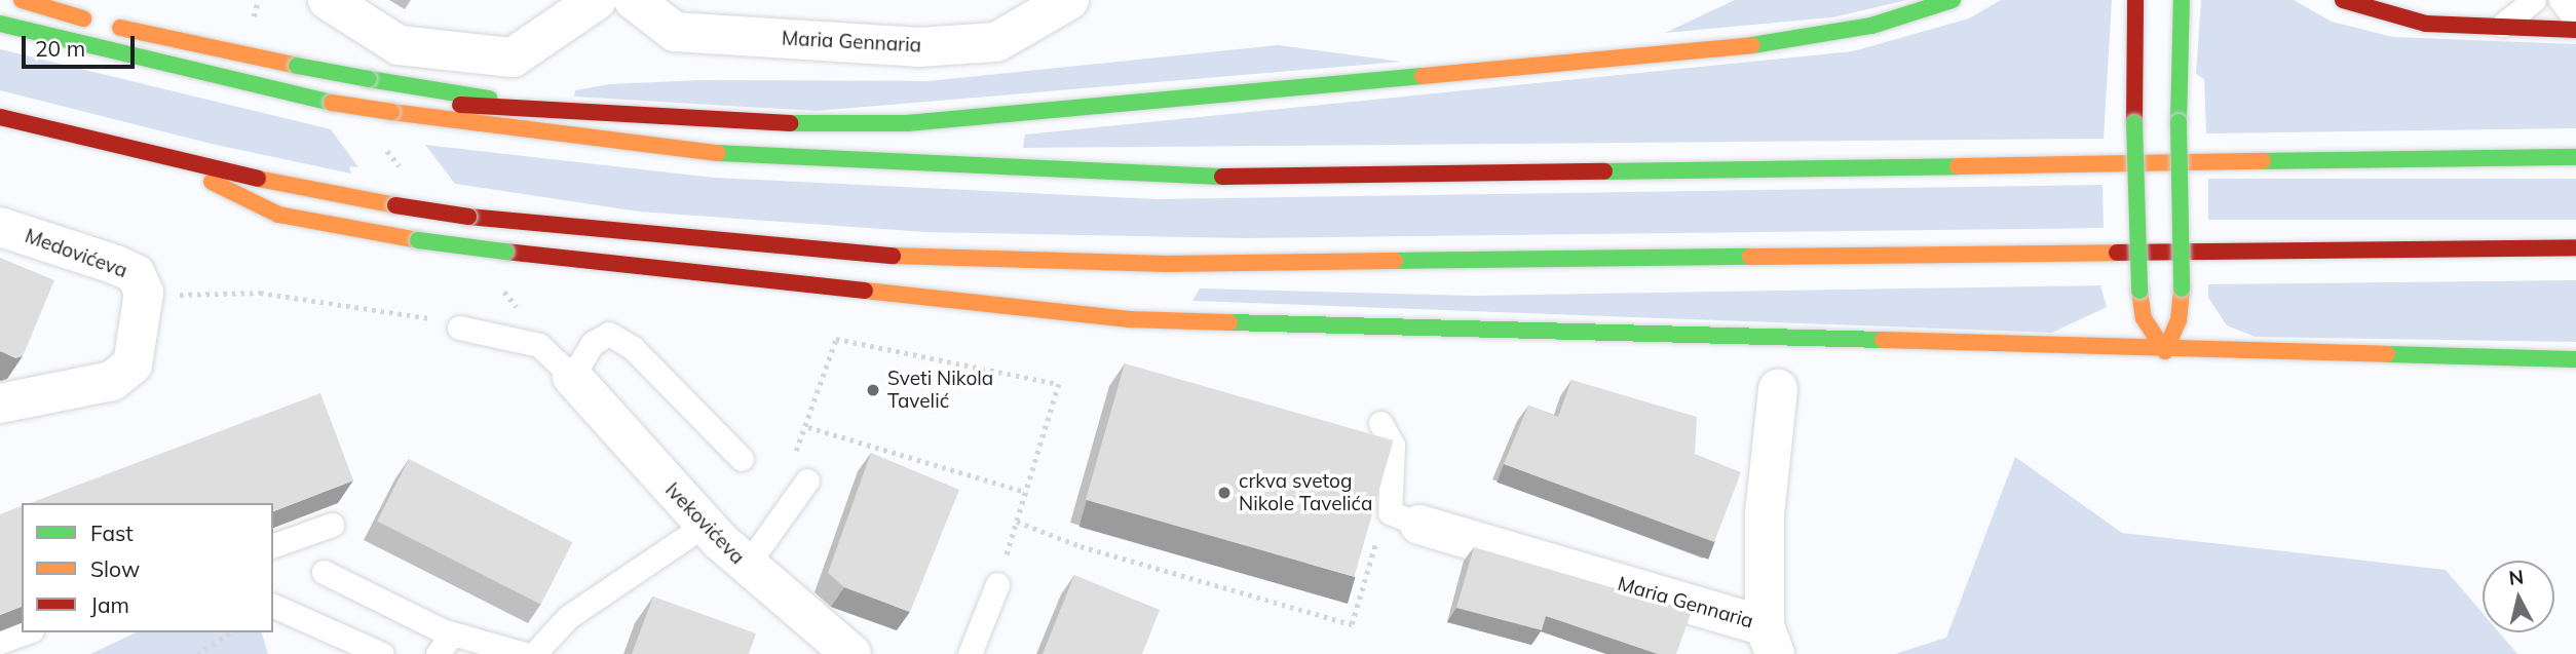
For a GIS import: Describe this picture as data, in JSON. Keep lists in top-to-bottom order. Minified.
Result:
{"streets":{"street":["Maria Gennaria","Medovićeva","Ivekovićeva"]},"places":["Sveti Nikola Tavelić","crkva svetog Nikole Tavelića"],"legend":["Fast","Slow","Jam"],"scale_bar":"20 m","north":"top"}
